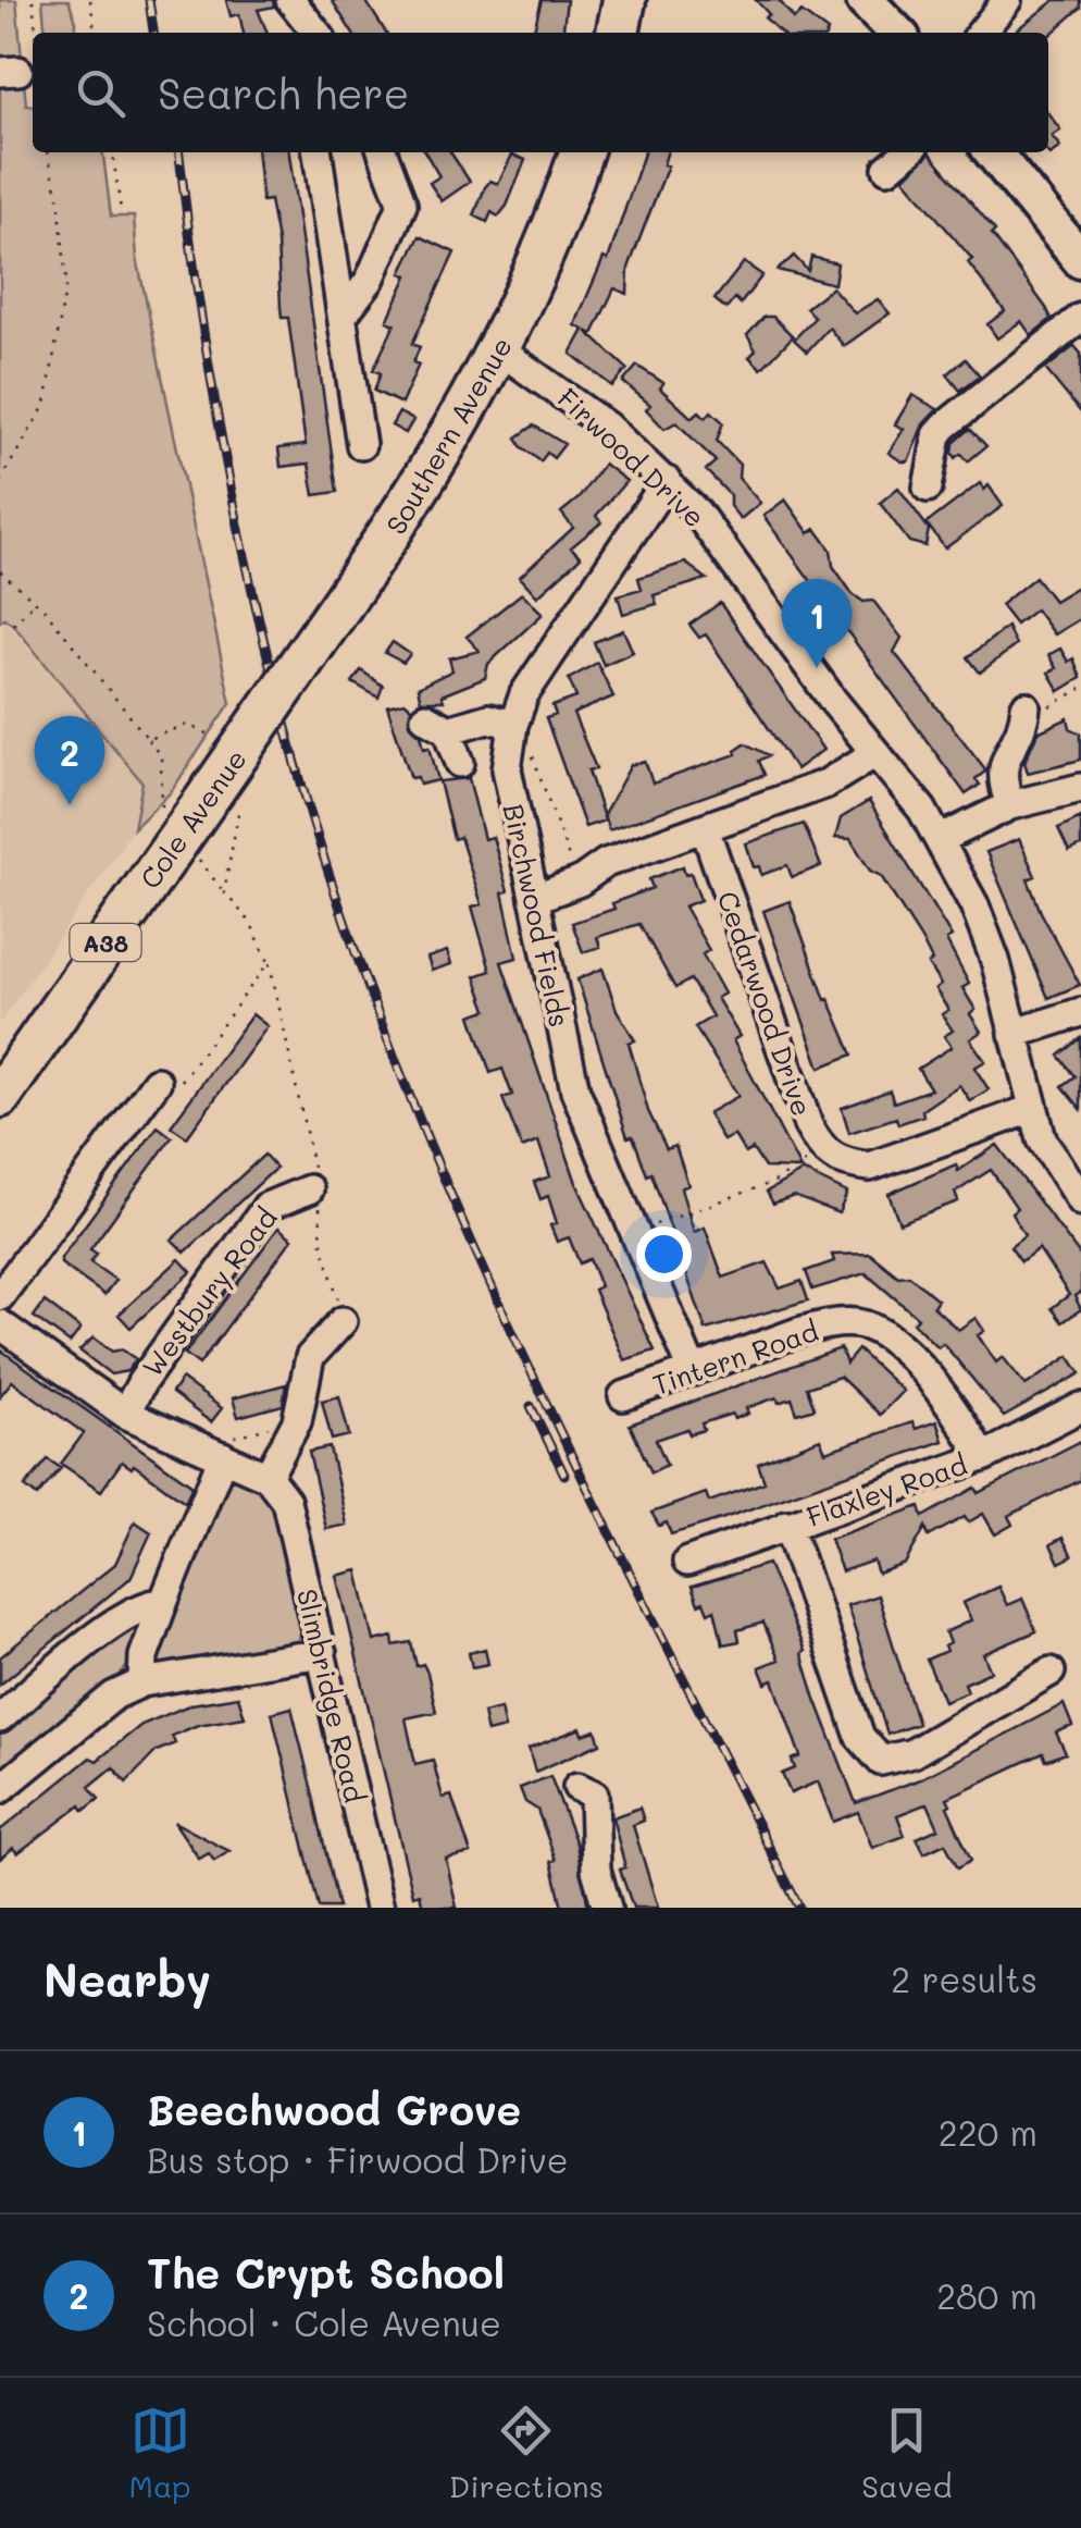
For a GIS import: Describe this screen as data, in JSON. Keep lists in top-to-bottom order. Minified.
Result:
{"streets":{"highway":["Southern Avenue","Cole Avenue","A38"],"street":["Firwood Drive","Birchwood Fields","Cedarwood Drive","Westbury Road","Tintern Road","Flaxley Road","Slimbridge Road"]},"crossings":[["Southern Avenue","Firwood Drive"],["Southern Avenue","Cole Avenue"],["Firwood Drive","Birchwood Fields"],["Firwood Drive","Cedarwood Drive"],["Birchwood Fields","Tintern Road"],["Tintern Road","Flaxley Road"]],"page":{"search":"Search here","pins":["1","2"],"heading":["Nearby","2 results"],"list":[{"mark":"1","name":"Beechwood Grove","note":"Bus stop · Firwood Drive","value":"220 m"},{"mark":"2","name":"The Crypt School","note":"School · Cole Avenue","value":"280 m"}],"nav":["Map","Directions","Saved"]}}
